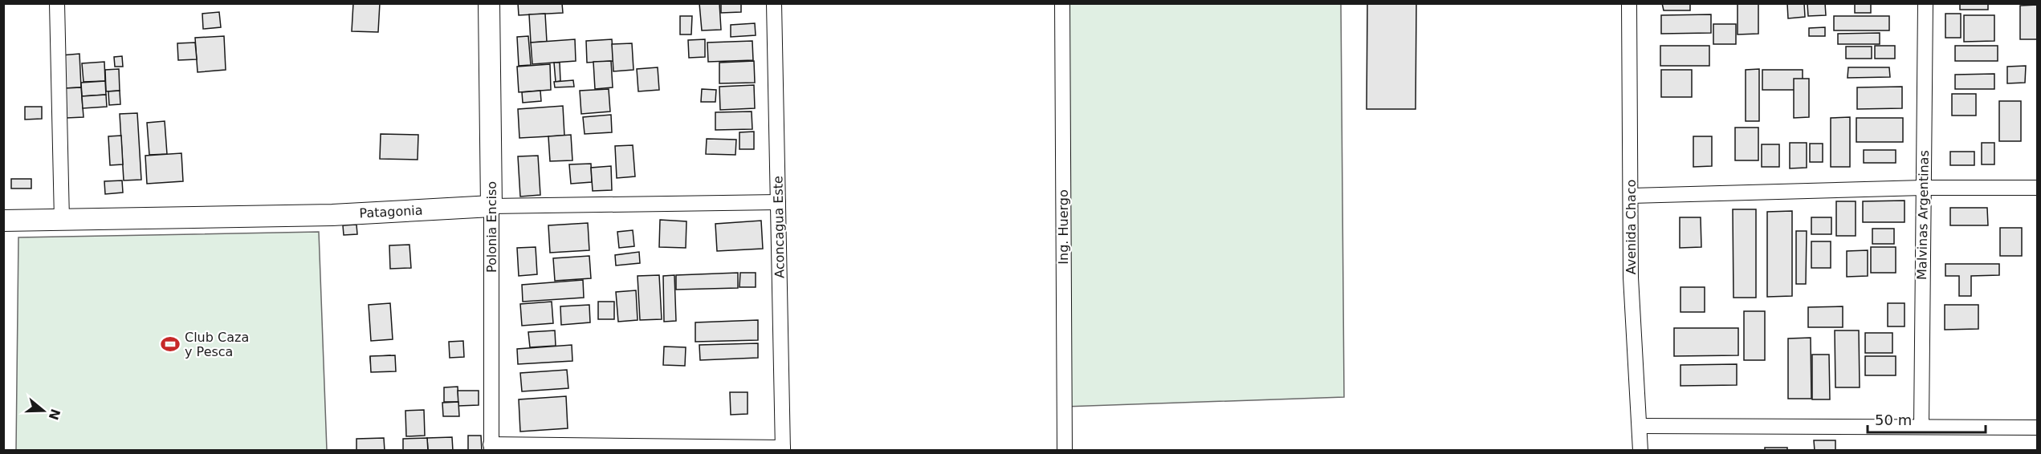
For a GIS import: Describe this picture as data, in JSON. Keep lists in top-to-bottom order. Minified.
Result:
{"streets":{"main road":["Patagonia","Polonia Enciso"],"street":["Malvinas Argentinas","Aconcagua Este","Ing. Huergo","Avenida Chaco"]},"crossings":[["Patagonia","Polonia Enciso"],["Patagonia","Aconcagua Este"]],"places":{"sports":["Club Caza y Pesca"]},"scale_bar":"50 m","north":"right"}
